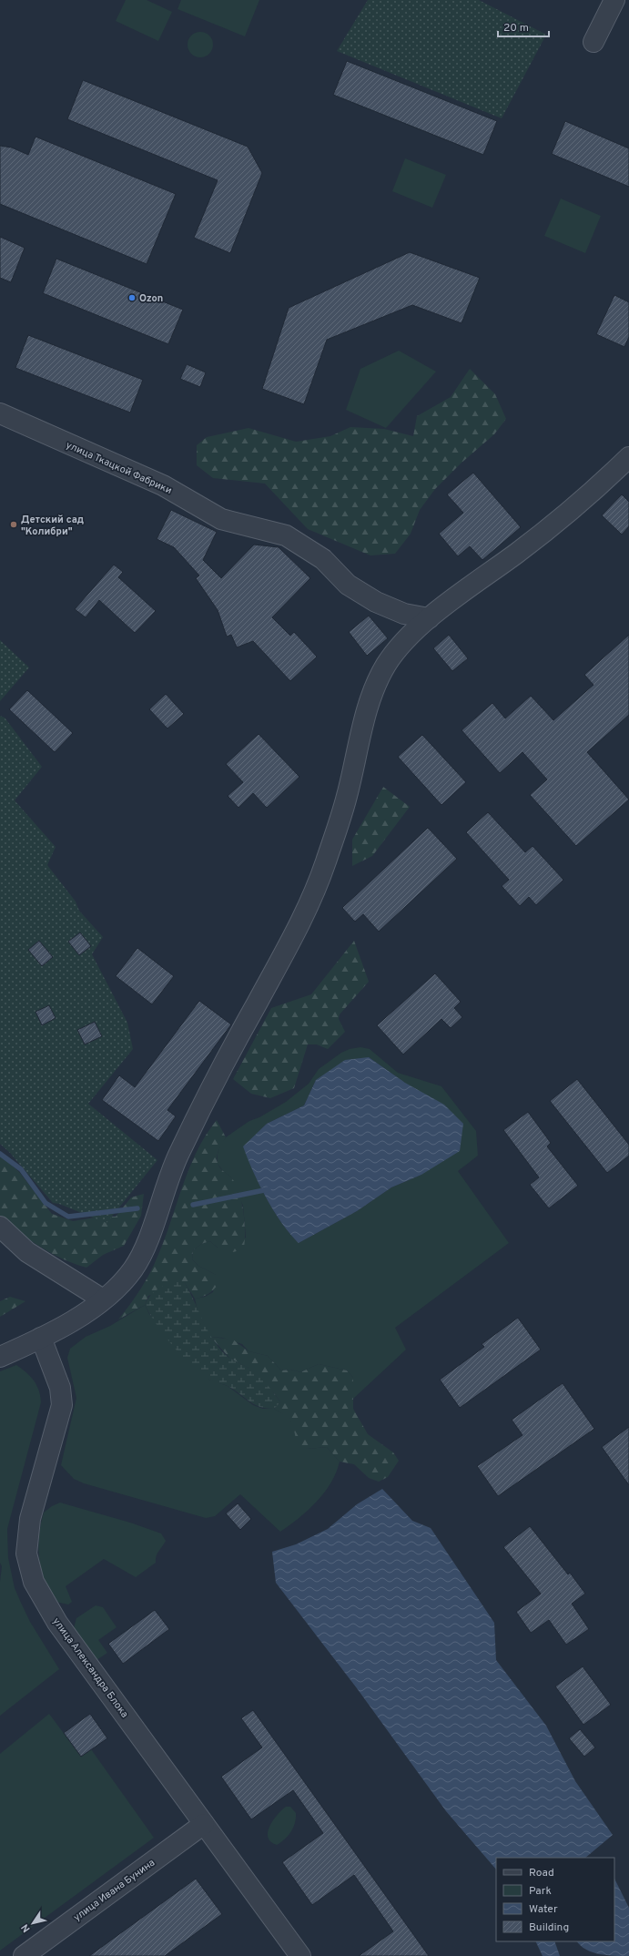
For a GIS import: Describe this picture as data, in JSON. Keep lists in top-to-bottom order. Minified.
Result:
{"streets":{"street":["улица Ткацкой Фабрики","улица Александра Блока","улица Ивана Бунина"]},"crossings":[["улица Александра Блока","улица Ивана Бунина"]],"places":["Ozon","Детский сад \"Колибри\""],"legend":["Road","Park","Water","Building"],"scale_bar":"20 m","north":"bottom left"}
